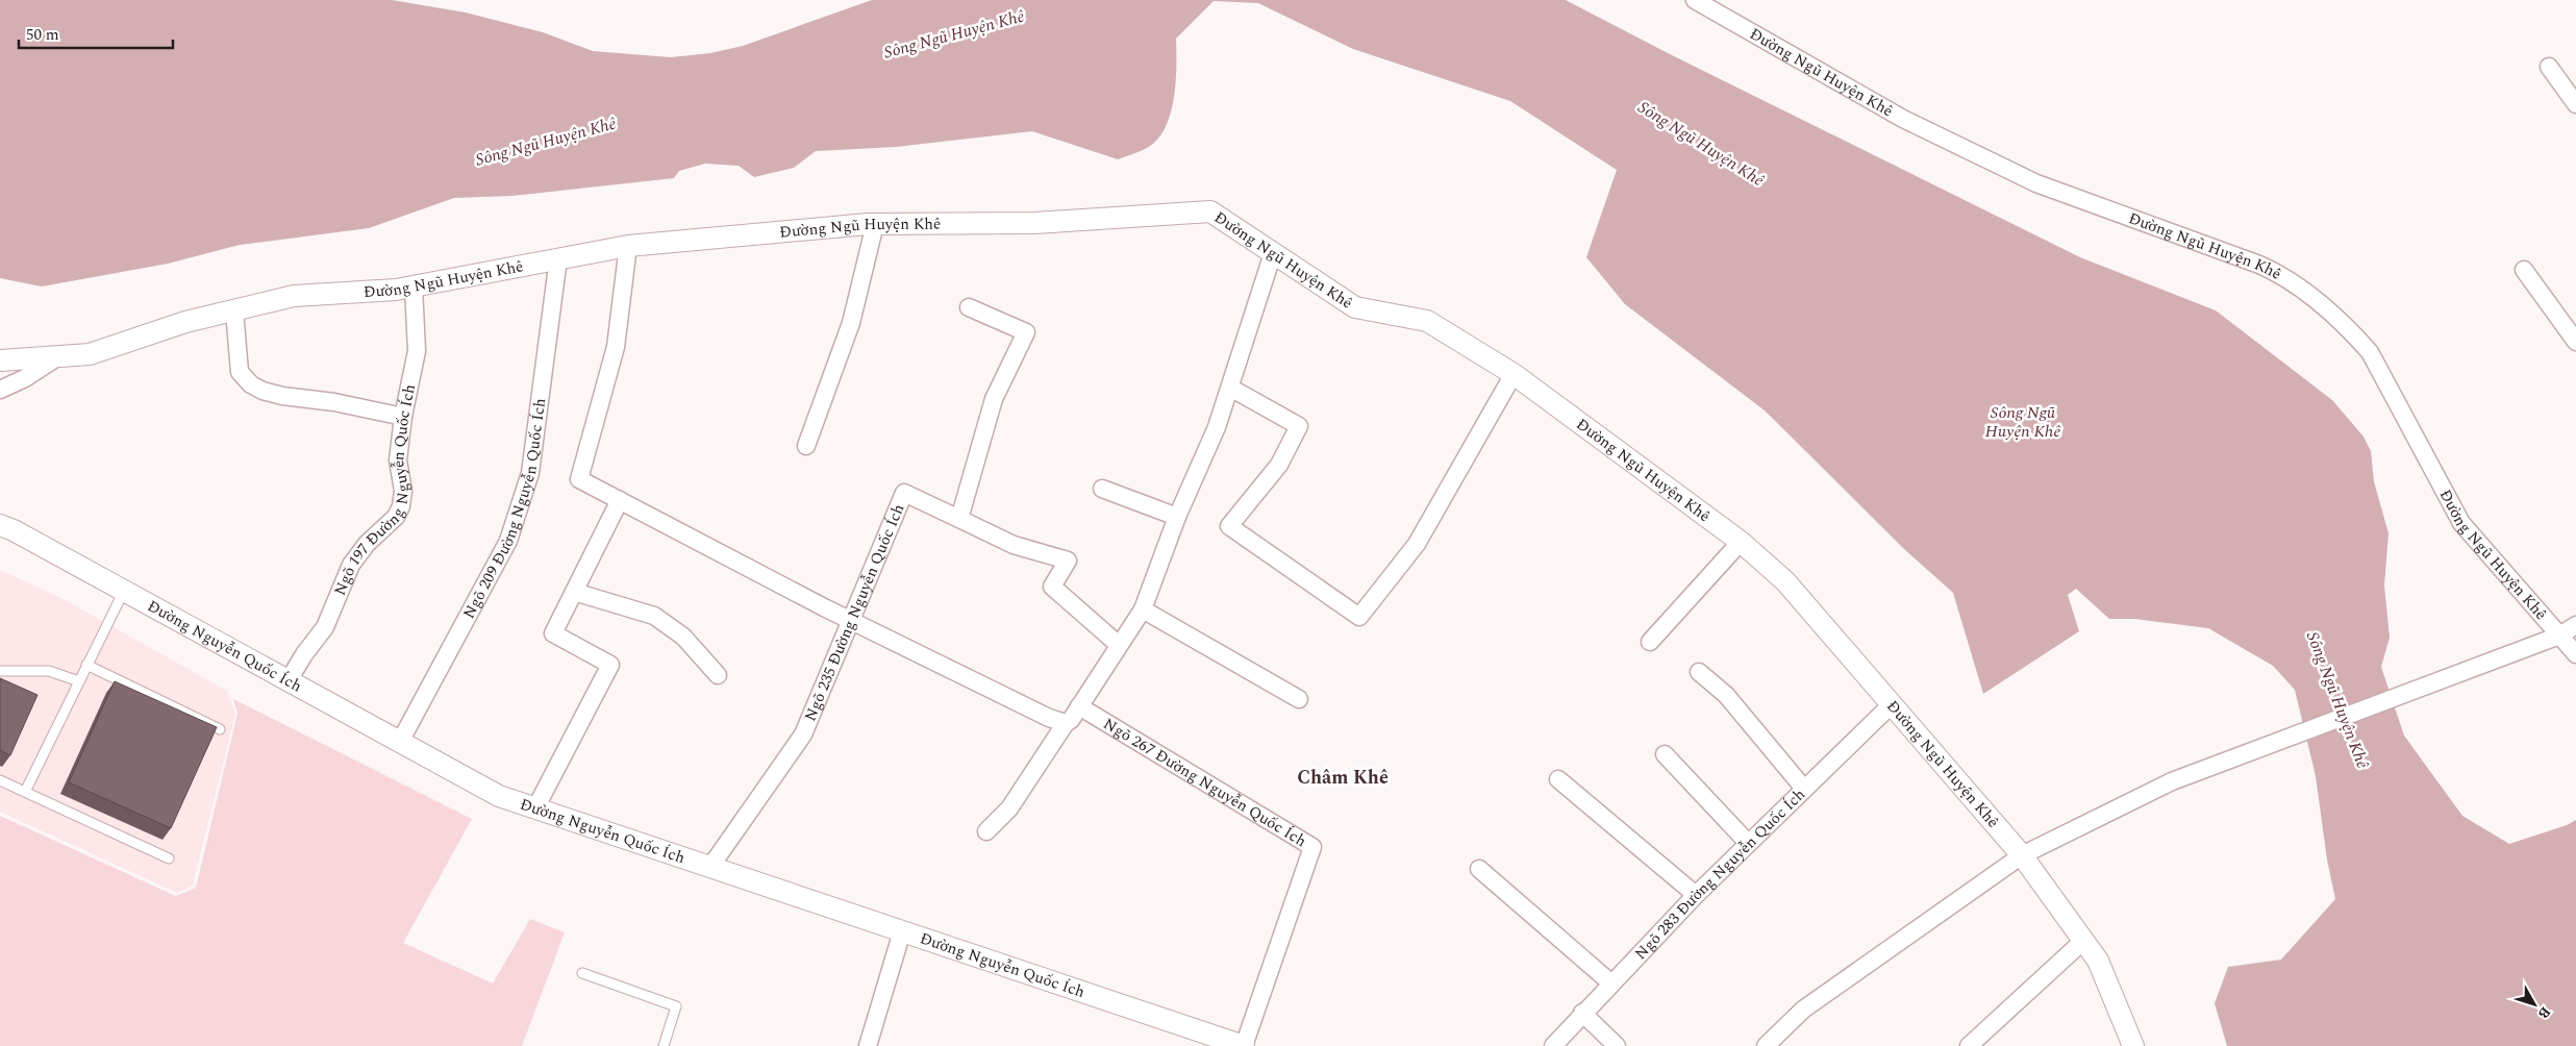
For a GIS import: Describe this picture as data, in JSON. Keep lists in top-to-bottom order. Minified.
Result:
{"streets":{"street":["Đường Ngũ Huyện Khê","Ngõ 197 Đường Nguyễn Quốc Ích","Ngõ 209 Đường Nguyễn Quốc Ích","Ngõ 235 Đường Nguyễn Quốc Ích","Đường Nguyễn Quốc Ích","Ngõ 267 Đường Nguyễn Quốc Ích","Ngõ 283 Đường Nguyễn Quốc Ích"]},"crossings":[["Đường Ngũ Huyện Khê","Ngõ 197 Đường Nguyễn Quốc Ích"],["Đường Ngũ Huyện Khê","Ngõ 209 Đường Nguyễn Quốc Ích"],["Đường Ngũ Huyện Khê","Ngõ 283 Đường Nguyễn Quốc Ích"],["Ngõ 197 Đường Nguyễn Quốc Ích","Đường Nguyễn Quốc Ích"],["Ngõ 209 Đường Nguyễn Quốc Ích","Đường Nguyễn Quốc Ích"],["Ngõ 235 Đường Nguyễn Quốc Ích","Đường Nguyễn Quốc Ích"],["Đường Nguyễn Quốc Ích","Ngõ 267 Đường Nguyễn Quốc Ích"]],"districts":["Châm Khê"],"water":["Sông Ngũ Huyện Khê"],"scale_bar":"50 m","north":"bottom right"}
